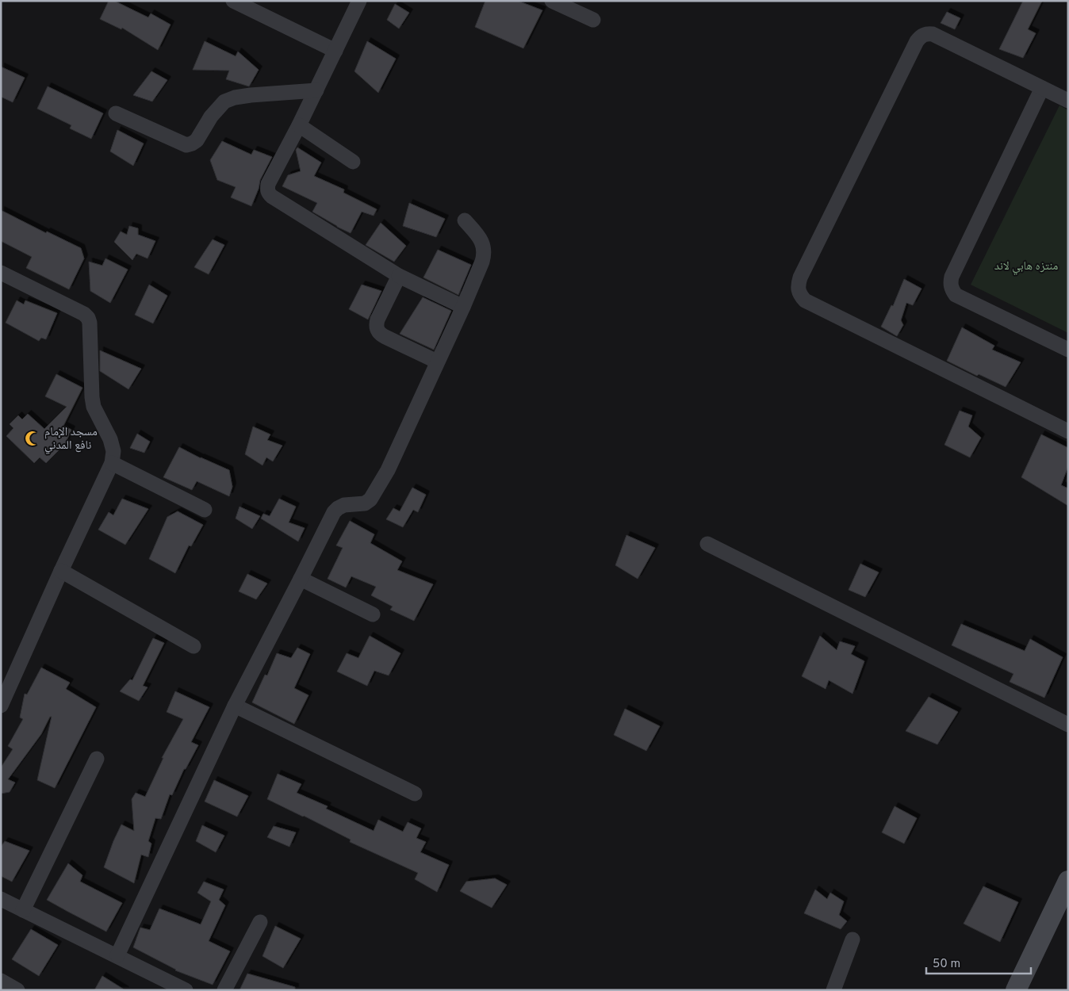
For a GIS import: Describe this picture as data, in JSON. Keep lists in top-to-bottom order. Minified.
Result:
{"parks":["منتزه هابي لاند"],"places":{"mosque":["مسجد الإمام نافع المدني"]},"scale_bar":"50 m"}
